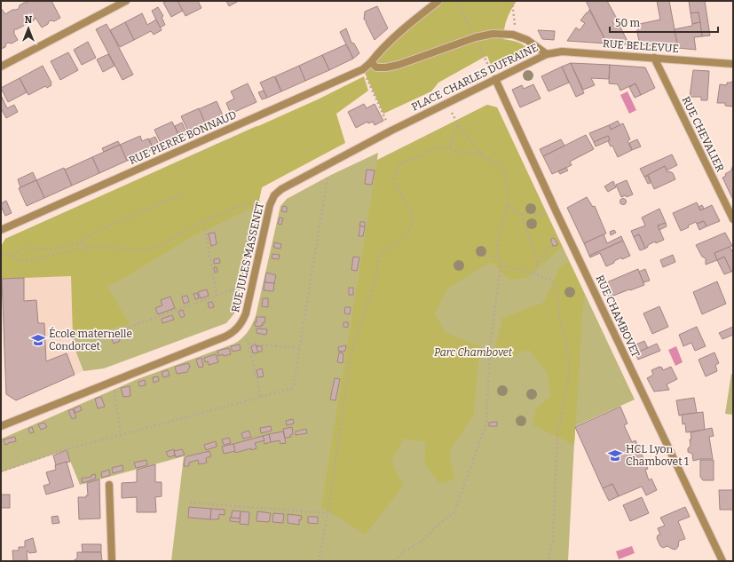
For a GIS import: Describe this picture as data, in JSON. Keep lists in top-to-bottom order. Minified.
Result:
{"streets":{"street":["RUE BELLEVUE","PLACE CHARLES DUFRAINE","RUE CHEVALIER","RUE PIERRE BONNAUD","RUE JULES MASSENET","RUE CHAMBOVET"]},"crossings":[["RUE BELLEVUE","PLACE CHARLES DUFRAINE"],["RUE BELLEVUE","RUE CHEVALIER"],["PLACE CHARLES DUFRAINE","RUE PIERRE BONNAUD"],["PLACE CHARLES DUFRAINE","RUE JULES MASSENET"],["PLACE CHARLES DUFRAINE","RUE CHAMBOVET"]],"parks":["Parc Chambovet"],"places":{"school or university":["École maternelle Condorcet","HCL Lyon Chambovet 1"]},"scale_bar":"50 m","north":"top"}
